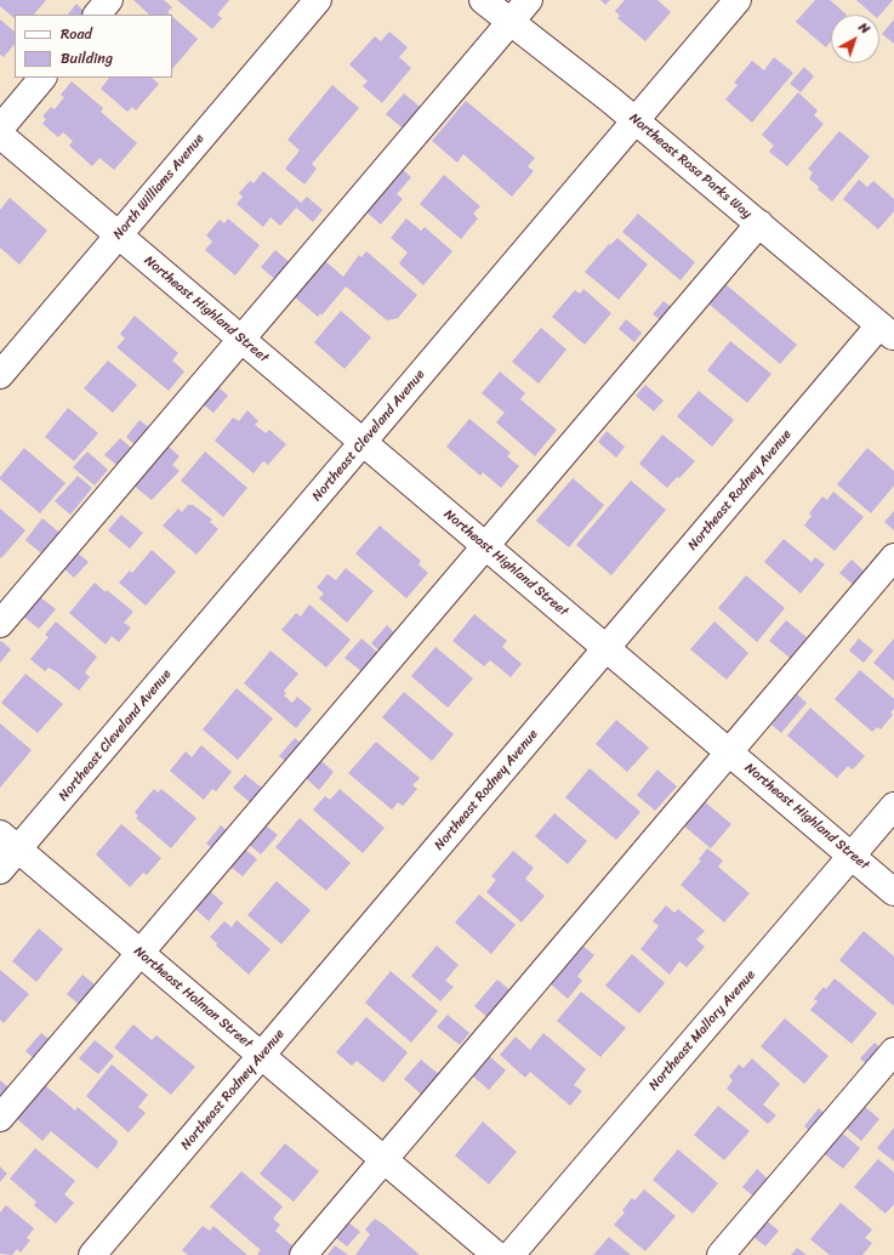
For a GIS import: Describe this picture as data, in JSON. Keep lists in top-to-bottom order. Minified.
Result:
{"streets":{"street":["Northeast Rosa Parks Way","North Williams Avenue","Northeast Highland Street","Northeast Cleveland Avenue","Northeast Rodney Avenue","Northeast Holman Street","Northeast Mallory Avenue"]},"crossings":[["Northeast Rosa Parks Way","Northeast Cleveland Avenue"],["Northeast Rosa Parks Way","Northeast Rodney Avenue"],["North Williams Avenue","Northeast Highland Street"],["Northeast Highland Street","Northeast Cleveland Avenue"],["Northeast Highland Street","Northeast Rodney Avenue"],["Northeast Highland Street","Northeast Mallory Avenue"],["Northeast Cleveland Avenue","Northeast Holman Street"],["Northeast Rodney Avenue","Northeast Holman Street"]],"legend":["Road","Building"],"north":"top right"}
